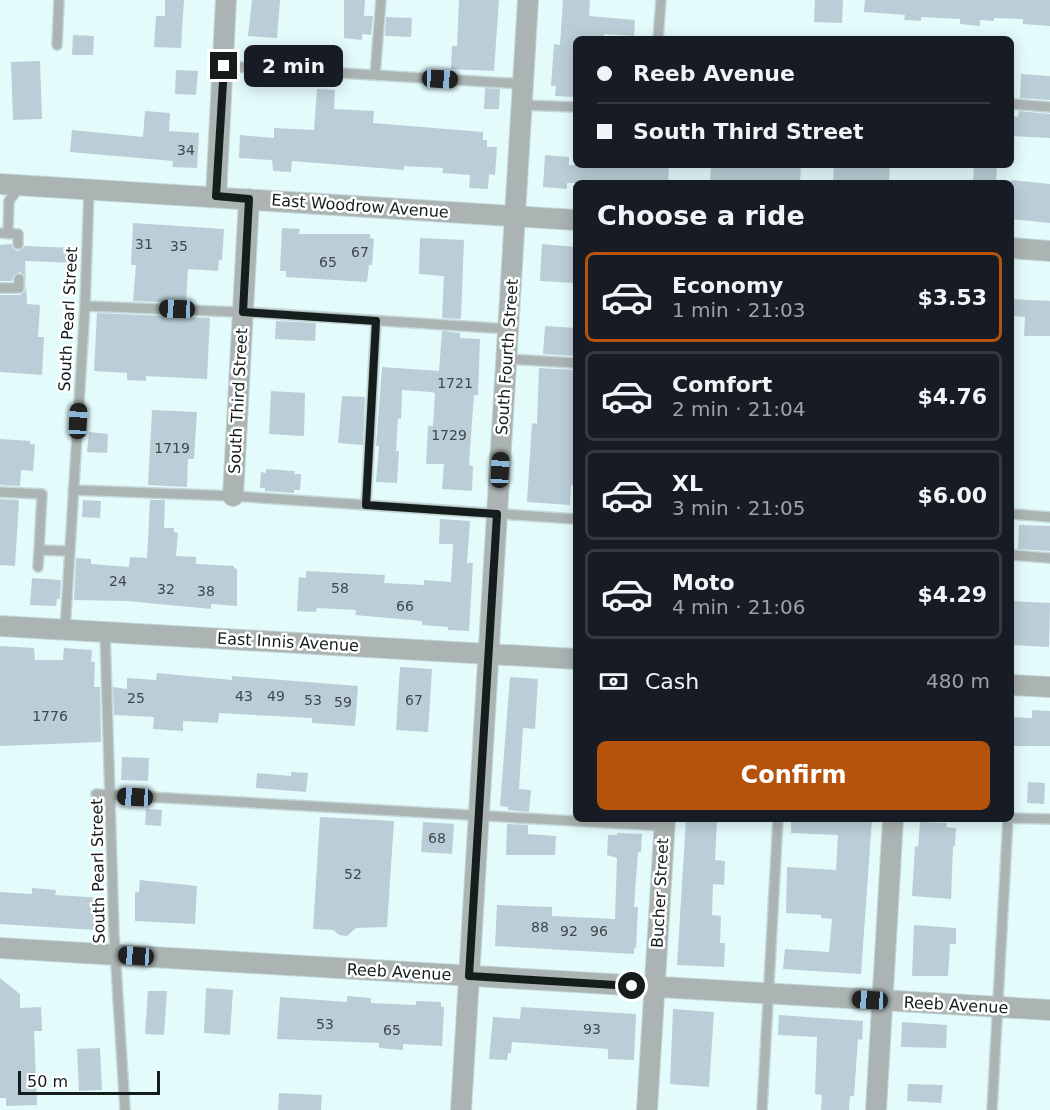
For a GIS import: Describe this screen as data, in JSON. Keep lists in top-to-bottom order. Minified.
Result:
{"streets":{"street":["East Woodrow Avenue","South Fourth Street","South Third Street","East Innis Avenue","Bucher Street","Reeb Avenue"],"lane":["South Pearl Street"]},"crossings":[["East Woodrow Avenue","South Pearl Street"],["East Woodrow Avenue","South Fourth Street"],["East Woodrow Avenue","South Third Street"],["South Pearl Street","East Innis Avenue"],["South Pearl Street","Reeb Avenue"],["South Fourth Street","East Innis Avenue"],["South Fourth Street","Reeb Avenue"],["Bucher Street","Reeb Avenue"]],"house_numbers":["34","31","35","67","65","1721","1729","1719","24","58","32","38","66","43","49","25","53","67","59","1776","68","52","88","92","96","53","93","65"],"scale_bar":"50 m","page":{"banner":["Reeb Avenue","South Third Street"],"bubble":"2 min","heading":"Choose a ride","list":[{"name":"Economy","note":"1 min · 21:03","value":"$3.53"},{"name":"Comfort","note":"2 min · 21:04","value":"$4.76"},{"name":"XL","note":"3 min · 21:05","value":"$6.00"},{"name":"Moto","note":"4 min · 21:06","value":"$4.29"}],"pay":["Cash","480 m"],"buttons":"Confirm","scale":"50 m"}}
